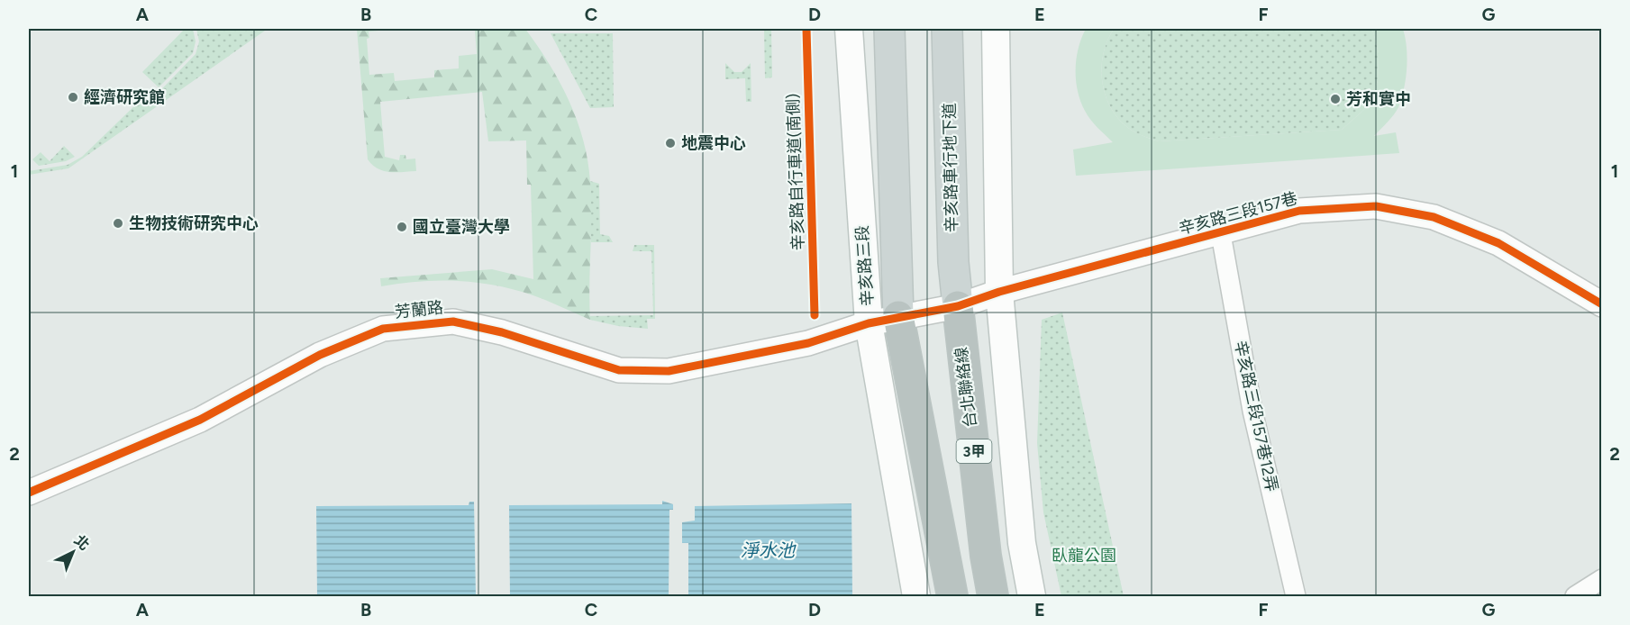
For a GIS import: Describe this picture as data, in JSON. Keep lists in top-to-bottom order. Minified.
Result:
{"streets":{"highway":["台北聯絡線","3甲"],"main road":["辛亥路車行地下道","辛亥路三段"],"street":["辛亥路三段157巷","芳蘭路","辛亥路三段157巷12弄"],"cycle path":["辛亥路自行車道(南側)"]},"crossings":[["辛亥路車行地下道","辛亥路三段157巷"],["辛亥路車行地下道","台北聯絡線"],["辛亥路三段157巷","辛亥路三段"],["辛亥路三段157巷","芳蘭路"],["辛亥路三段157巷","台北聯絡線"],["辛亥路三段157巷","辛亥路三段157巷12弄"],["辛亥路三段","芳蘭路"]],"water":["淨水池"],"parks":["臥龍公園"],"places":["經濟研究館","芳和實中","地震中心","生物技術研究中心","國立臺灣大學"],"north":"top right","grid":{"columns":["A","B","C","D","E","F","G"],"rows":["1","2"]}}
